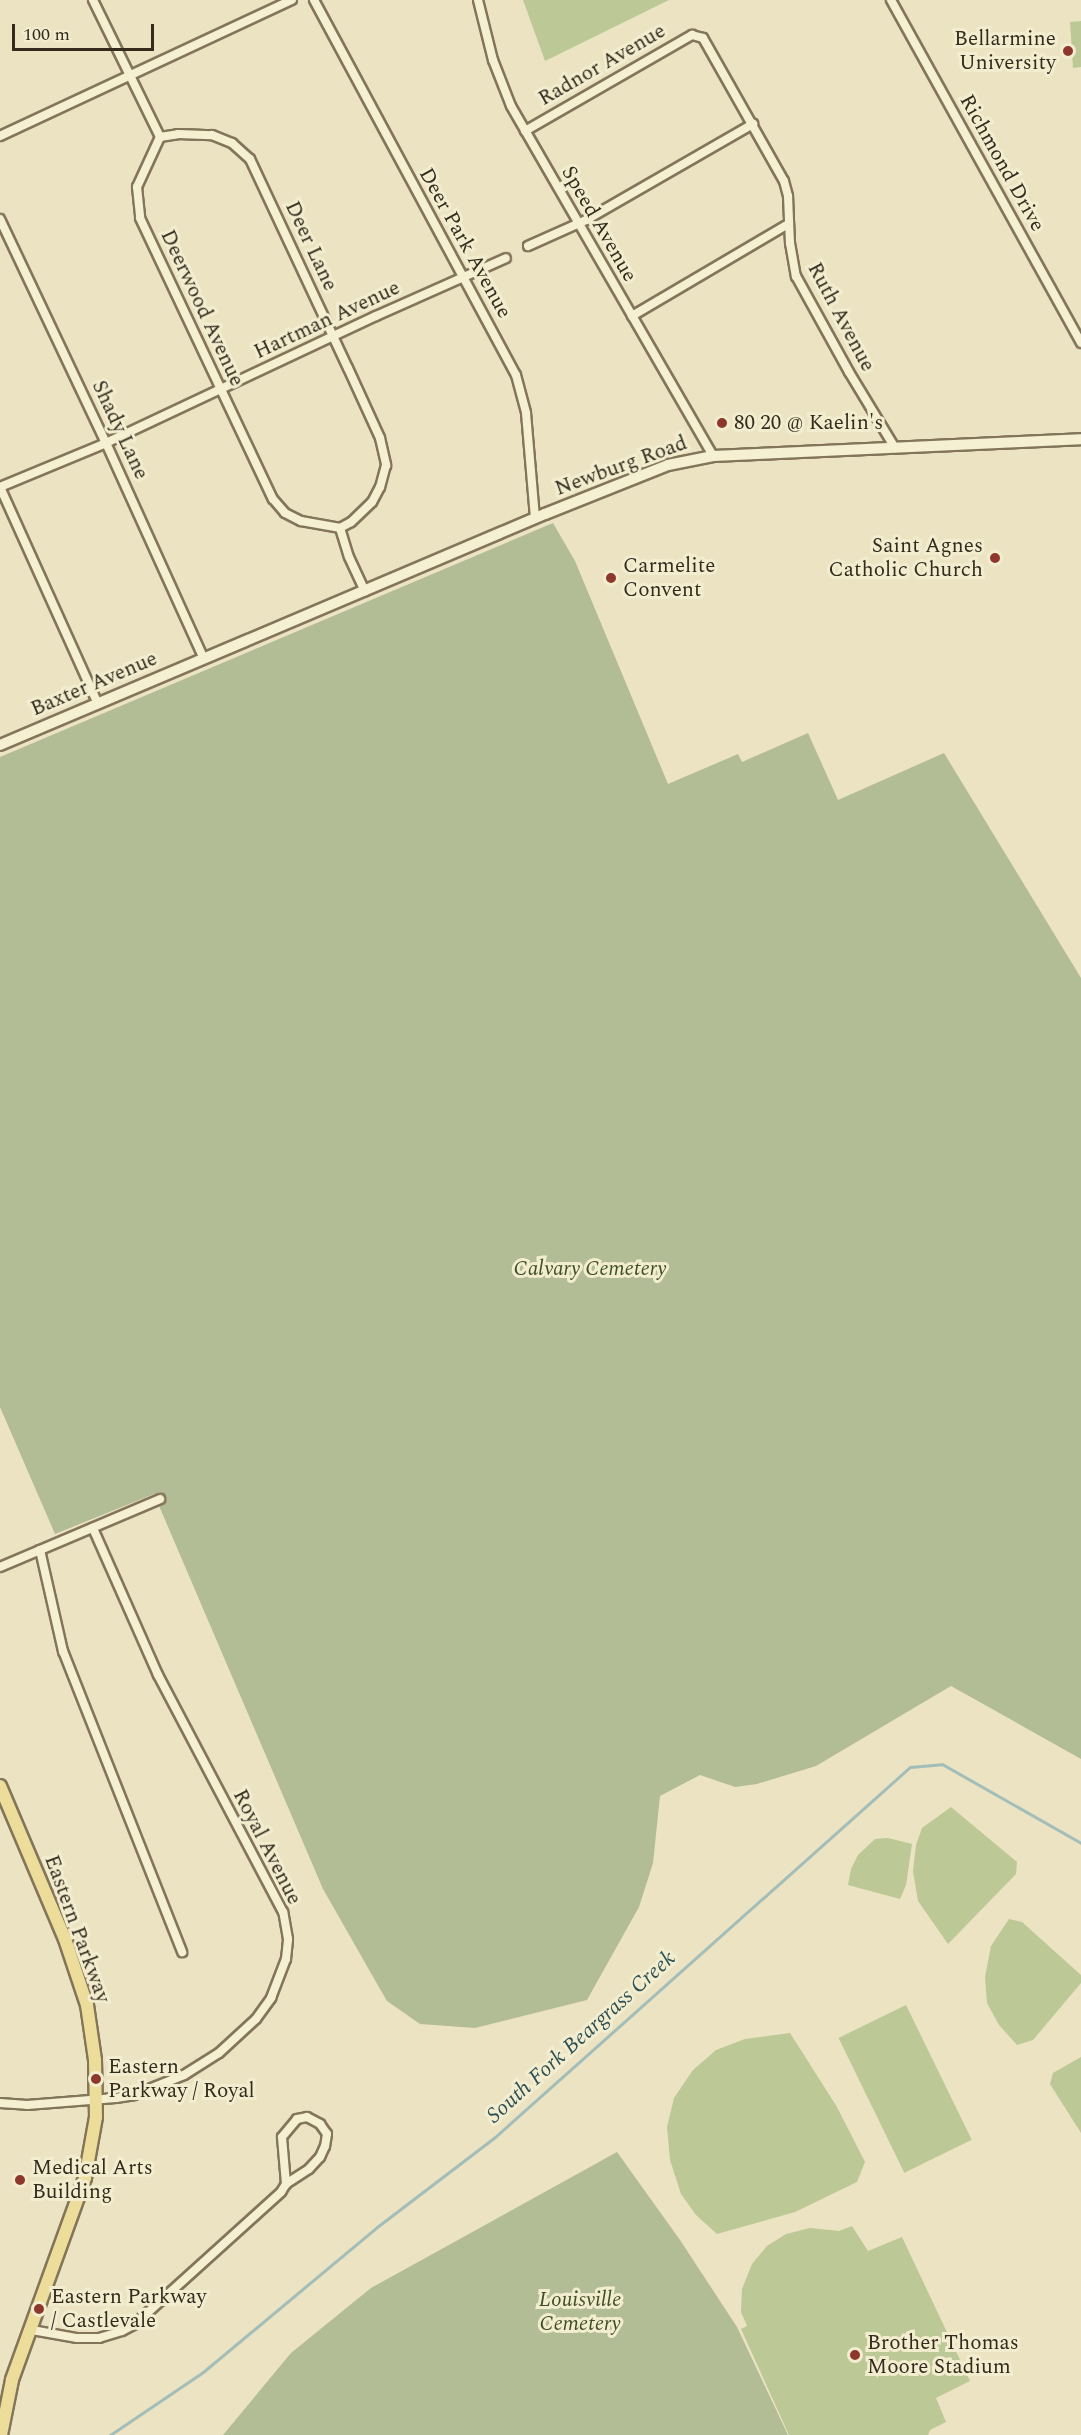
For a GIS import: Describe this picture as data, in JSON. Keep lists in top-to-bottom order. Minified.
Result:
{"streets":{"main road":["Newburg Road","Baxter Avenue","Eastern Parkway"],"street":["Radnor Avenue","Richmond Drive","Speed Avenue","Deer Park Avenue","Deer Lane","Deerwood Avenue","Ruth Avenue","Hartman Avenue","Shady Lane","Royal Avenue"]},"crossings":[["Radnor Avenue","Speed Avenue"],["Radnor Avenue","Ruth Avenue"],["Speed Avenue","Newburg Road"],["Deer Park Avenue","Hartman Avenue"],["Deer Park Avenue","Newburg Road"],["Deer Lane","Deerwood Avenue"],["Deer Lane","Hartman Avenue"],["Deerwood Avenue","Hartman Avenue"],["Ruth Avenue","Newburg Road"],["Hartman Avenue","Shady Lane"],["Shady Lane","Newburg Road"],["Shady Lane","Baxter Avenue"],["Newburg Road","Baxter Avenue"],["Royal Avenue","Eastern Parkway"]],"water":["South Fork Beargrass Creek"],"parks":["Calvary Cemetery","Louisville Cemetery"],"places":["Bellarmine University","80 20 @ Kaelin's","Saint Agnes Catholic Church","Carmelite Convent","Eastern Parkway / Royal","Medical Arts Building","Eastern Parkway / Castlevale","Brother Thomas Moore Stadium"],"scale_bar":"100 m"}
